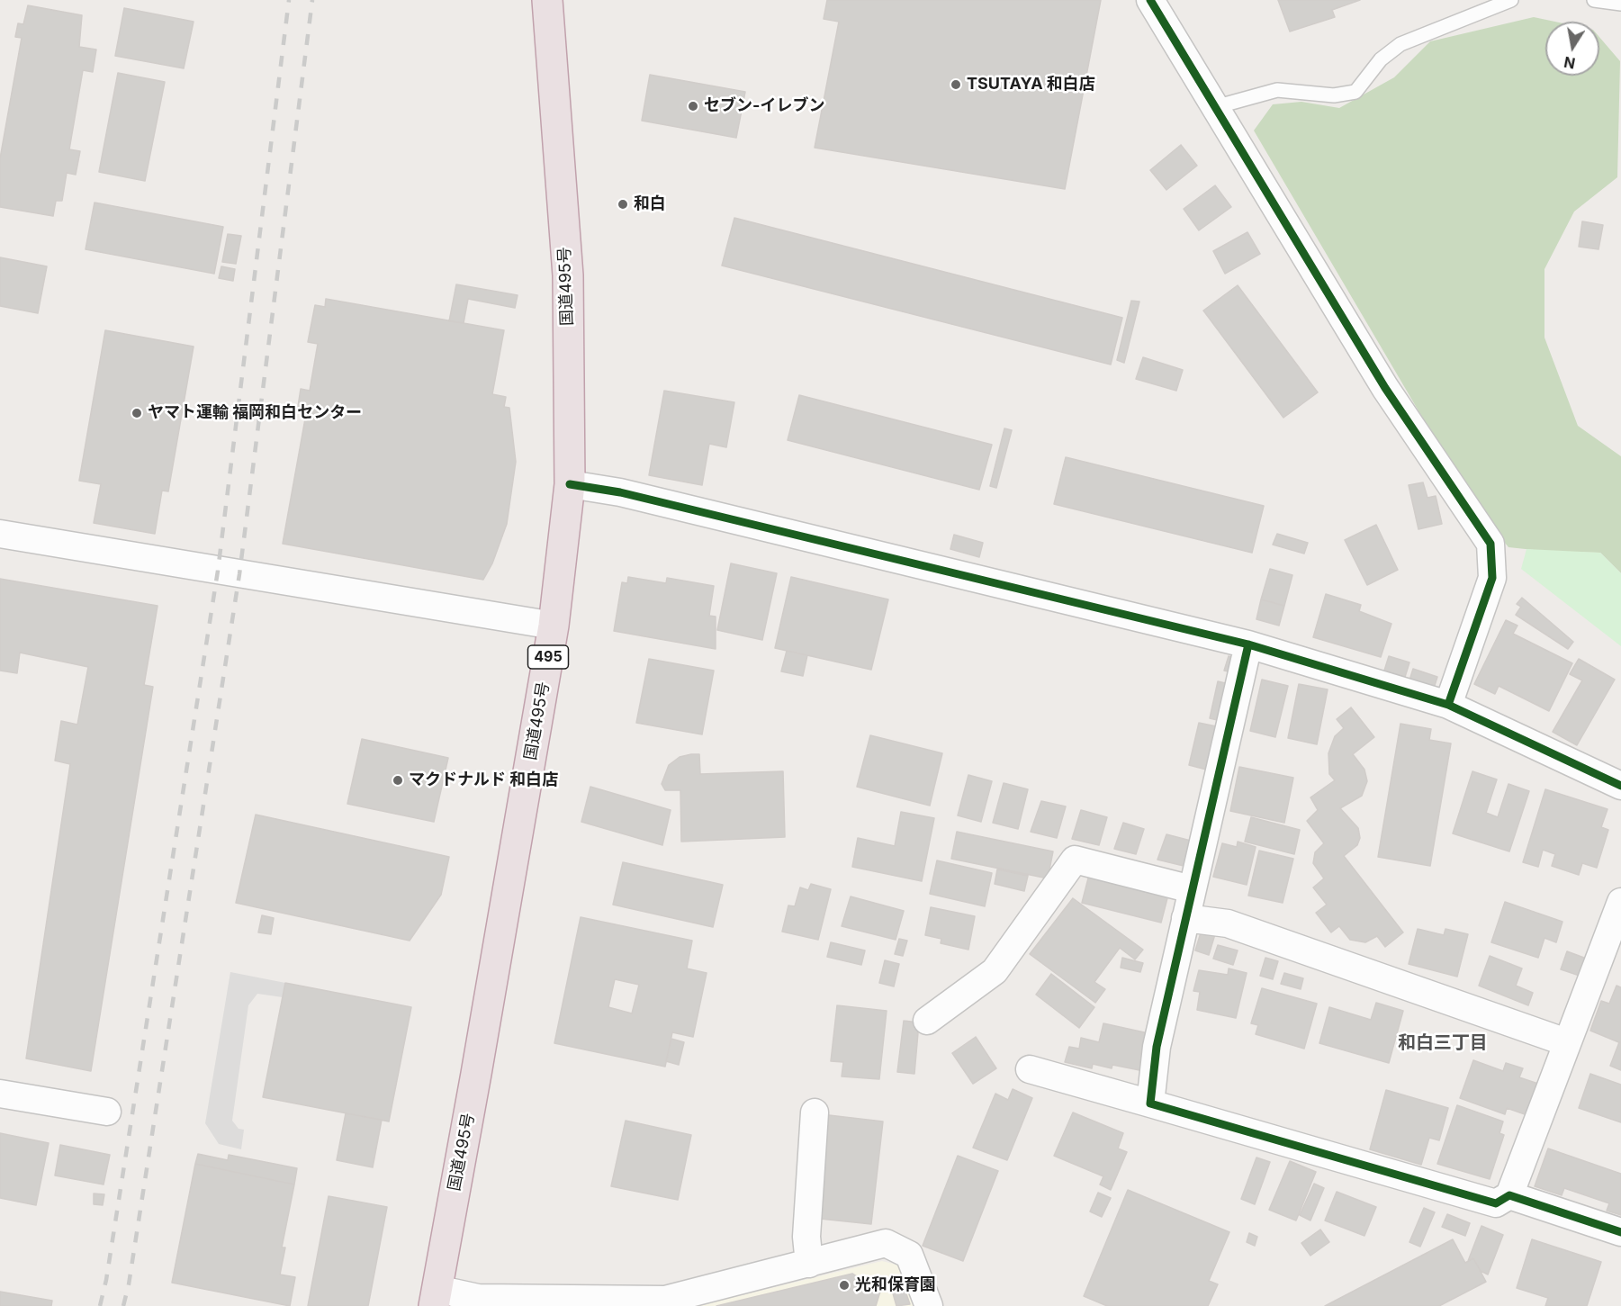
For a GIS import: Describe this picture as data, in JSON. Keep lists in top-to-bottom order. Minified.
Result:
{"streets":{"highway":["国道495号","495"]},"districts":["和白三丁目"],"places":["TSUTAYA 和白店","セブン-イレブン","和白","ヤマト運輸 福岡和白センター","マクドナルド 和白店","光和保育園"],"north":"bottom"}
